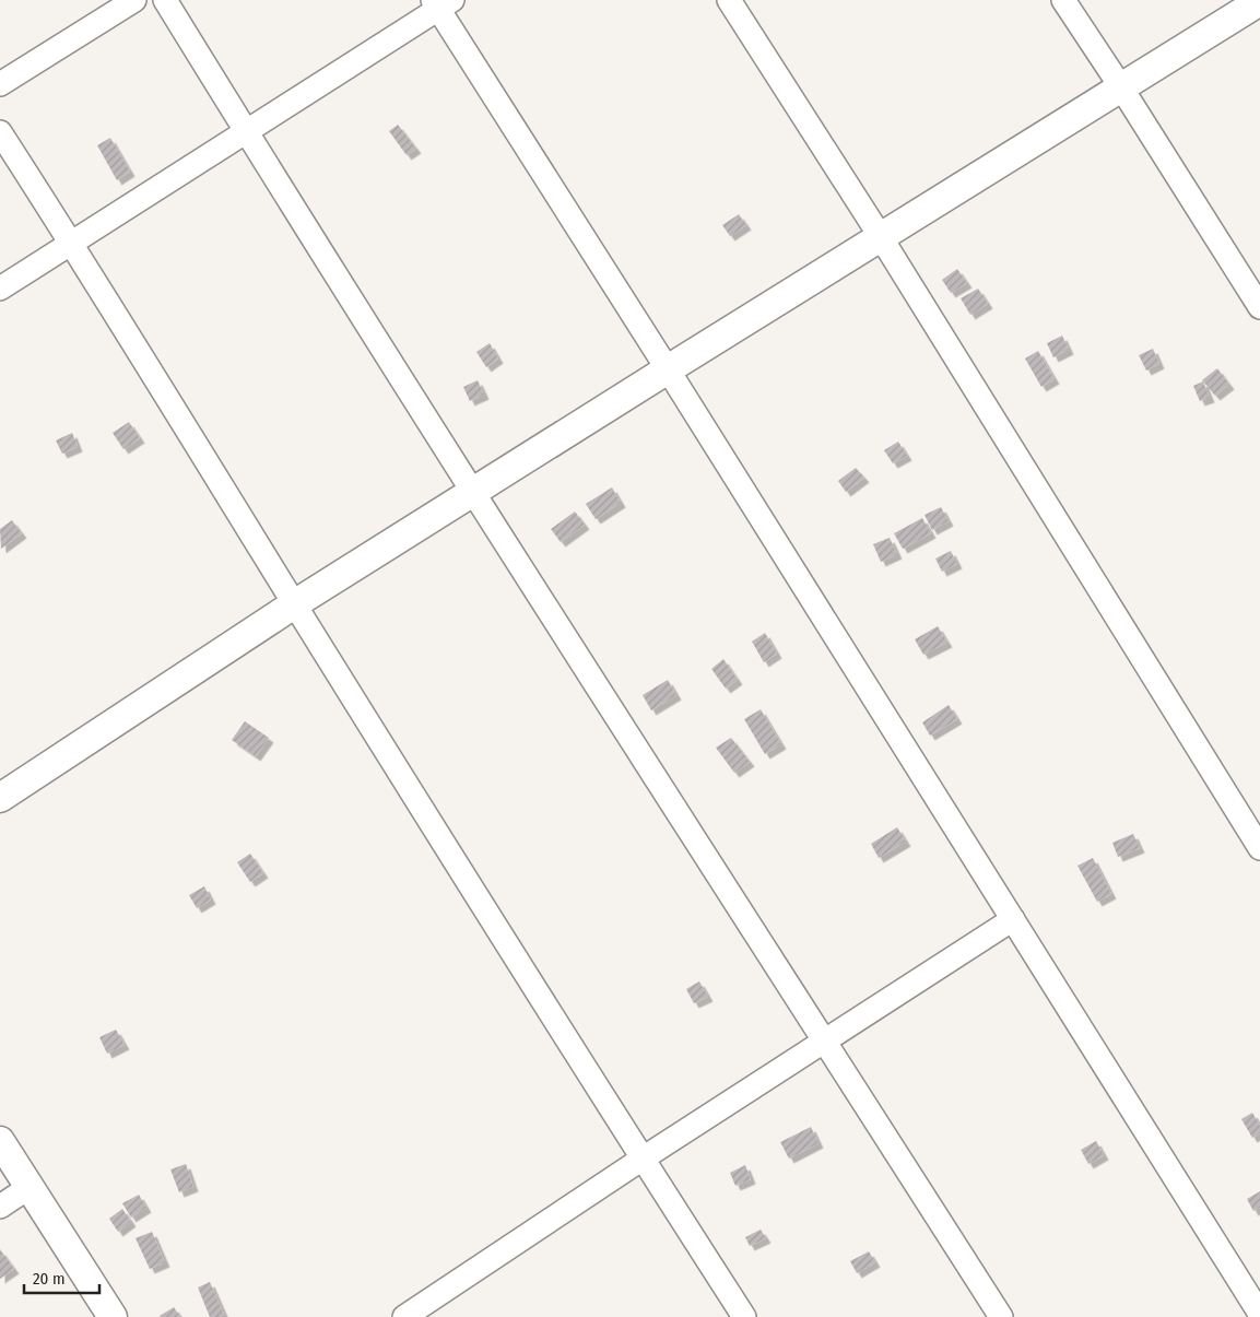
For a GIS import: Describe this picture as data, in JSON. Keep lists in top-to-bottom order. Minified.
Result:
{"scale_bar":"20 m"}
